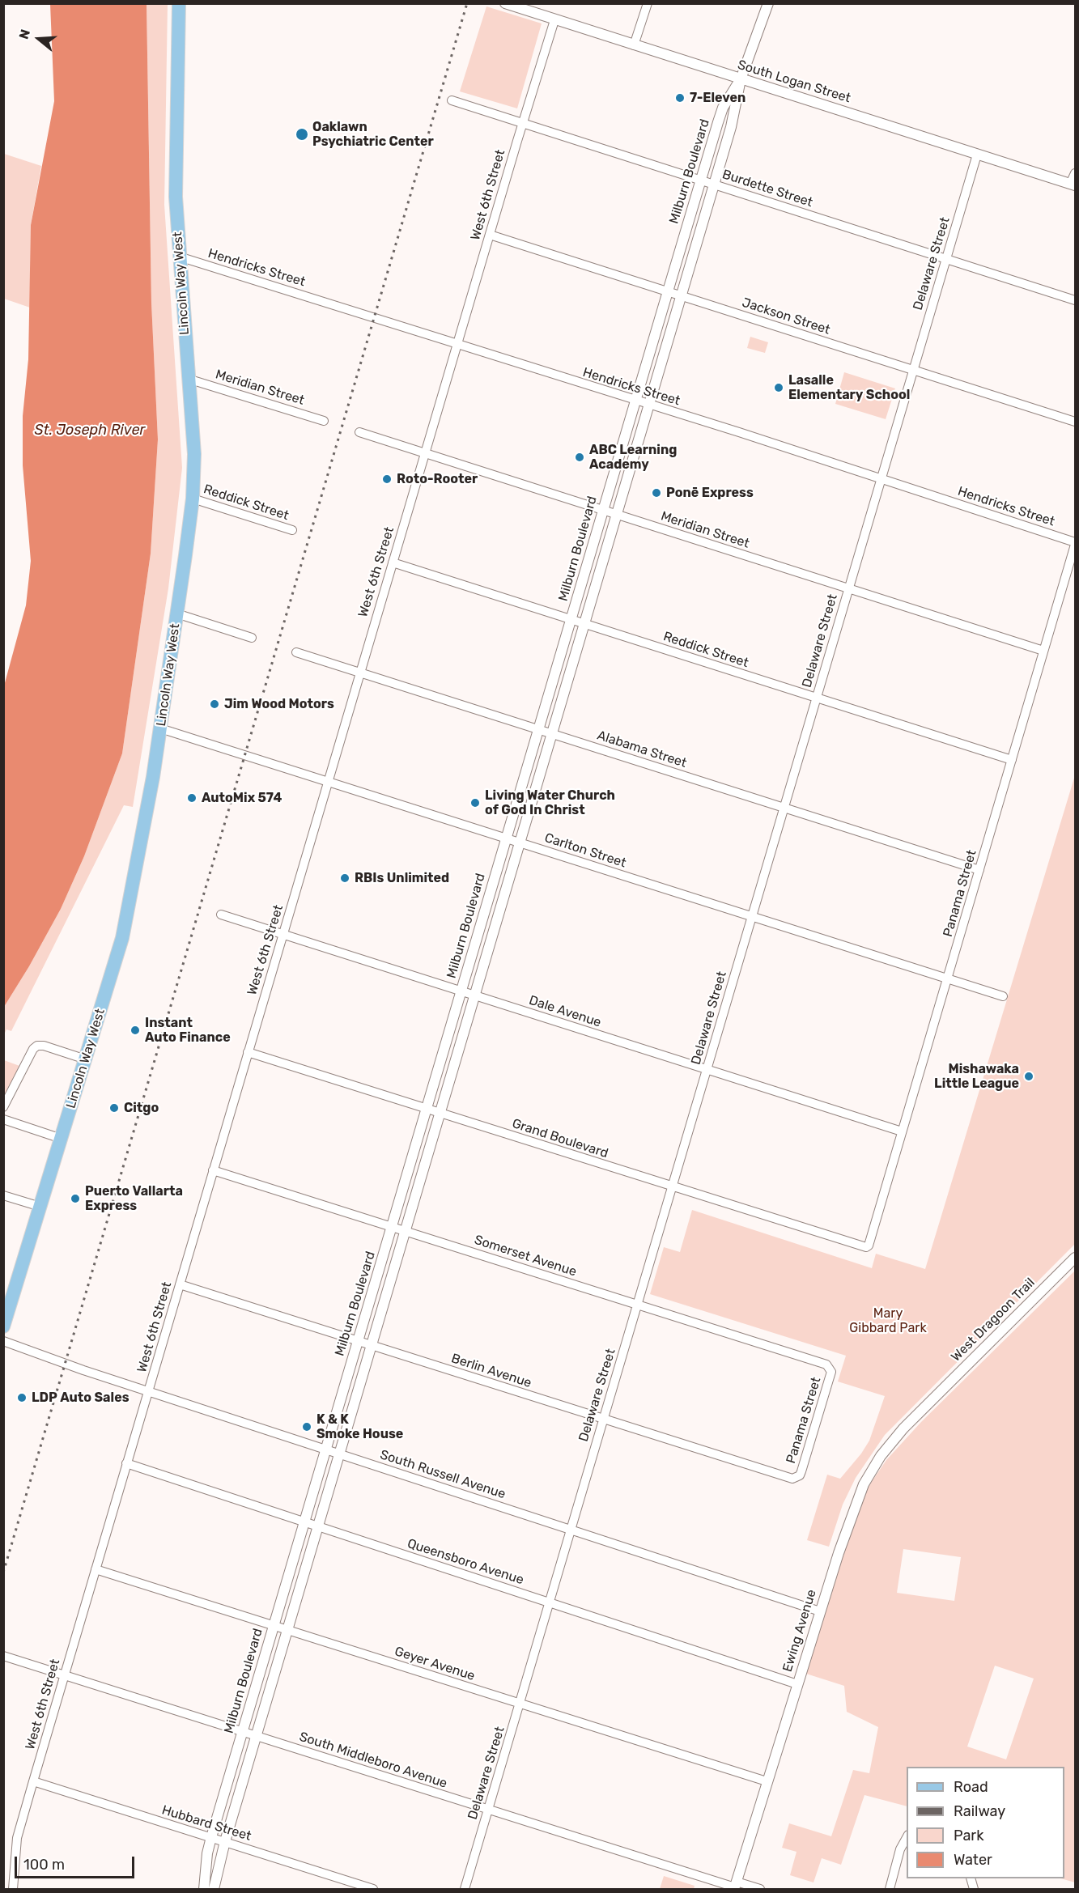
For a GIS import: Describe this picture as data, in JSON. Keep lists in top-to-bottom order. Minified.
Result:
{"streets":{"main road":["Lincoln Way West"],"street":["South Logan Street","Milburn Boulevard","Burdette Street","West 6th Street","Delaware Street","Hendricks Street","Jackson Street","Meridian Street","Reddick Street","Alabama Street","Carlton Street","Panama Street","Dale Avenue","Grand Boulevard","Somerset Avenue","West Dragoon Trail","Berlin Avenue","South Russell Avenue","Queensboro Avenue","Ewing Avenue","Geyer Avenue","South Middleboro Avenue","Hubbard Street"]},"crossings":[["South Logan Street","Milburn Boulevard"],["South Logan Street","West 6th Street"],["South Logan Street","Delaware Street"],["Milburn Boulevard","Burdette Street"],["Milburn Boulevard","Hendricks Street"],["Milburn Boulevard","Jackson Street"],["Milburn Boulevard","Meridian Street"],["Milburn Boulevard","Reddick Street"],["Milburn Boulevard","Alabama Street"],["Milburn Boulevard","Carlton Street"],["Milburn Boulevard","Dale Avenue"],["Milburn Boulevard","Grand Boulevard"],["Milburn Boulevard","Somerset Avenue"],["Milburn Boulevard","Berlin Avenue"],["Milburn Boulevard","South Russell Avenue"],["Milburn Boulevard","Queensboro Avenue"],["Milburn Boulevard","Geyer Avenue"],["Milburn Boulevard","South Middleboro Avenue"],["Milburn Boulevard","Hubbard Street"],["Burdette Street","West 6th Street"],["Burdette Street","Delaware Street"],["West 6th Street","Hendricks Street"],["West 6th Street","Jackson Street"],["West 6th Street","Meridian Street"],["West 6th Street","Reddick Street"],["West 6th Street","Alabama Street"],["West 6th Street","Carlton Street"],["West 6th Street","Dale Avenue"],["West 6th Street","Grand Boulevard"],["West 6th Street","Somerset Avenue"],["West 6th Street","Berlin Avenue"],["West 6th Street","South Russell Avenue"],["West 6th Street","Queensboro Avenue"],["West 6th Street","Geyer Avenue"],["West 6th Street","South Middleboro Avenue"],["West 6th Street","Hubbard Street"],["Delaware Street","Hendricks Street"],["Delaware Street","Jackson Street"],["Delaware Street","Meridian Street"],["Delaware Street","Reddick Street"],["Delaware Street","Alabama Street"],["Delaware Street","Carlton Street"],["Delaware Street","Dale Avenue"],["Delaware Street","Grand Boulevard"],["Delaware Street","Somerset Avenue"],["Delaware Street","Berlin Avenue"],["Delaware Street","South Russell Avenue"],["Delaware Street","Queensboro Avenue"],["Delaware Street","Geyer Avenue"],["Delaware Street","South Middleboro Avenue"],["Hendricks Street","Lincoln Way West"],["Hendricks Street","Panama Street"],["Lincoln Way West","Meridian Street"],["Lincoln Way West","Reddick Street"],["Lincoln Way West","Carlton Street"],["Meridian Street","Panama Street"],["Reddick Street","Panama Street"],["Alabama Street","Panama Street"],["Carlton Street","Panama Street"],["Panama Street","Dale Avenue"],["Panama Street","Grand Boulevard"],["Panama Street","Somerset Avenue"],["Panama Street","Berlin Avenue"],["West Dragoon Trail","Ewing Avenue"],["South Russell Avenue","Ewing Avenue"],["Queensboro Avenue","Ewing Avenue"],["Ewing Avenue","Geyer Avenue"],["Ewing Avenue","South Middleboro Avenue"]],"water":["St. Joseph River"],"parks":["Mary Gibbard Park"],"places":["7-Eleven","Oaklawn Psychiatric Center","Lasalle Elementary School","ABC Learning Academy","Roto-Rooter","Ponē Express","Jim Wood Motors","AutoMix 574","Living Water Church of God In Christ","RBIs Unlimited","Instant Auto Finance","Mishawaka Little League","Citgo","Puerto Vallarta Express","LDP Auto Sales","K & K Smoke House"],"legend":["Road","Railway","Park","Water"],"scale_bar":"100 m","north":"left"}
